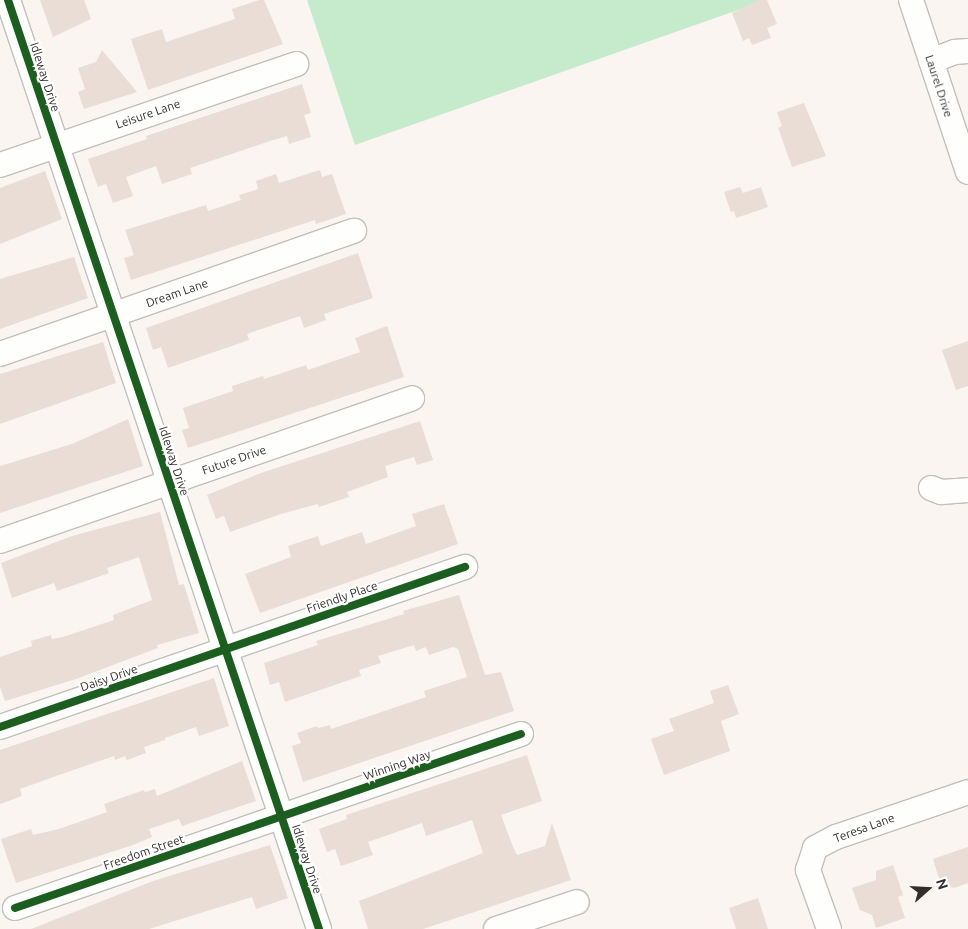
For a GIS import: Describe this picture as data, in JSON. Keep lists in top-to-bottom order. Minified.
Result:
{"streets":{"street":["Idleway Drive","Laurel Drive","Leisure Lane","Dream Lane","Future Drive","Friendly Place","Daisy Drive","Winning Way","Teresa Lane","Freedom Street"]},"crossings":[["Idleway Drive","Leisure Lane"],["Idleway Drive","Dream Lane"],["Idleway Drive","Future Drive"],["Idleway Drive","Friendly Place"],["Idleway Drive","Daisy Drive"],["Idleway Drive","Winning Way"],["Idleway Drive","Freedom Street"],["Friendly Place","Daisy Drive"],["Winning Way","Freedom Street"]],"north":"right"}
